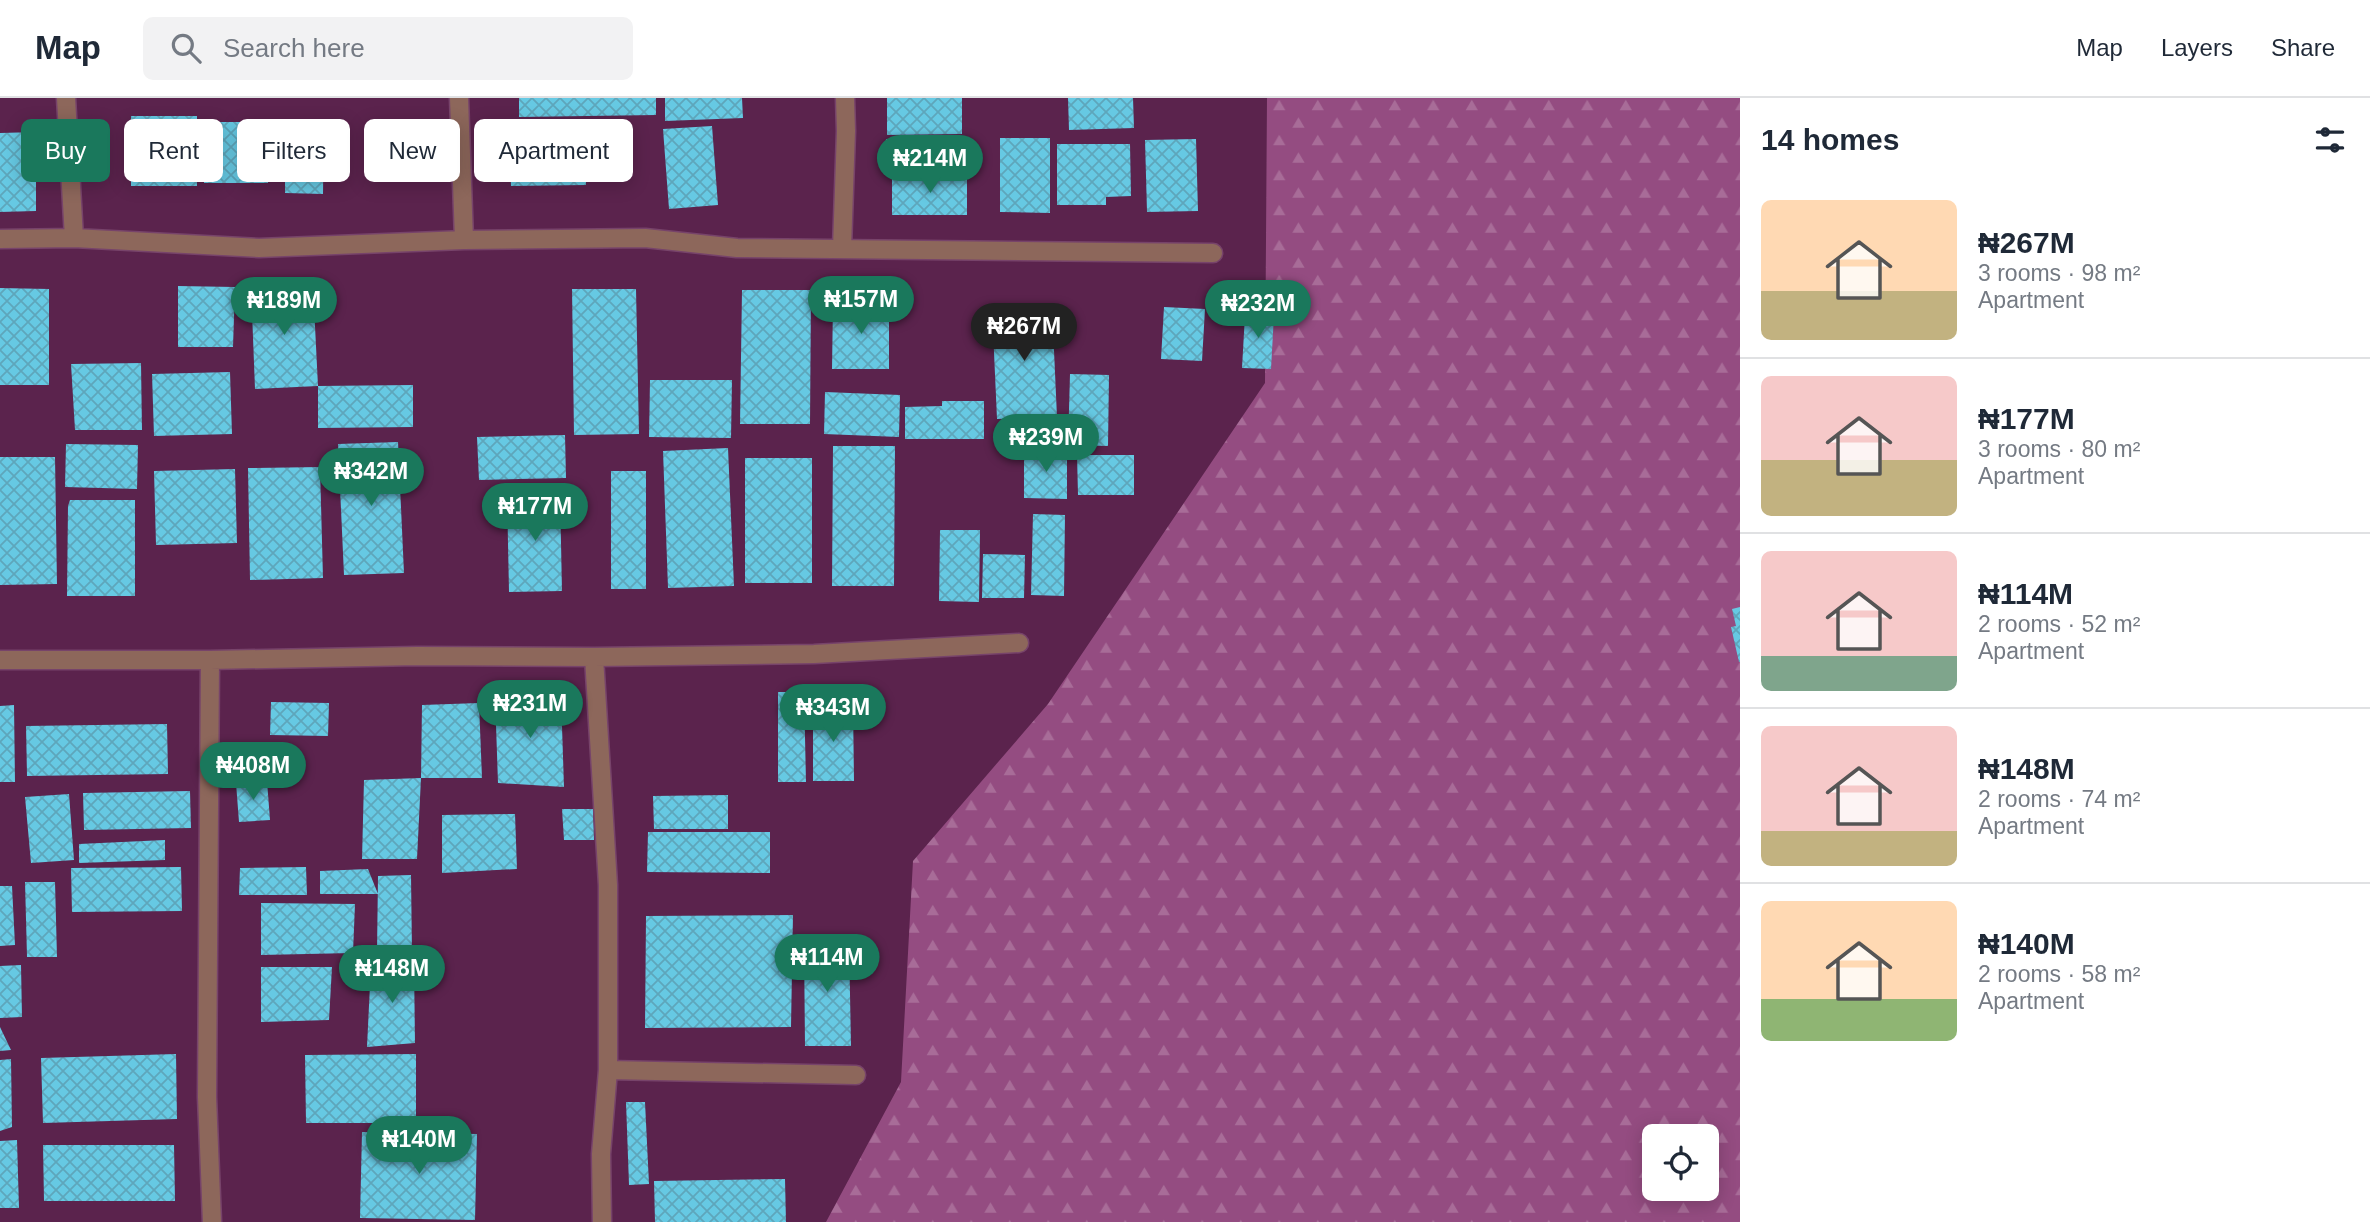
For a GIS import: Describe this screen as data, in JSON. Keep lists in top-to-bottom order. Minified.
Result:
{"page":{"header":"Map","search":"Search here","nav":["Map","Layers","Share"],"heading":"14 homes","chip":["Buy","Rent","Filters","New","Apartment"],"price":["₦214M","₦157M","₦189M","₦232M","₦267M","₦239M","₦342M","₦177M","₦231M","₦343M","₦408M","₦114M","₦148M","₦140M"],"list":[{"name":"₦267M","note":"3 rooms · 98 m² · Apartment"},{"name":"₦177M","note":"3 rooms · 80 m² · Apartment"},{"name":"₦114M","note":"2 rooms · 52 m² · Apartment"},{"name":"₦148M","note":"2 rooms · 74 m² · Apartment"},{"name":"₦140M","note":"2 rooms · 58 m² · Apartment"}]}}
